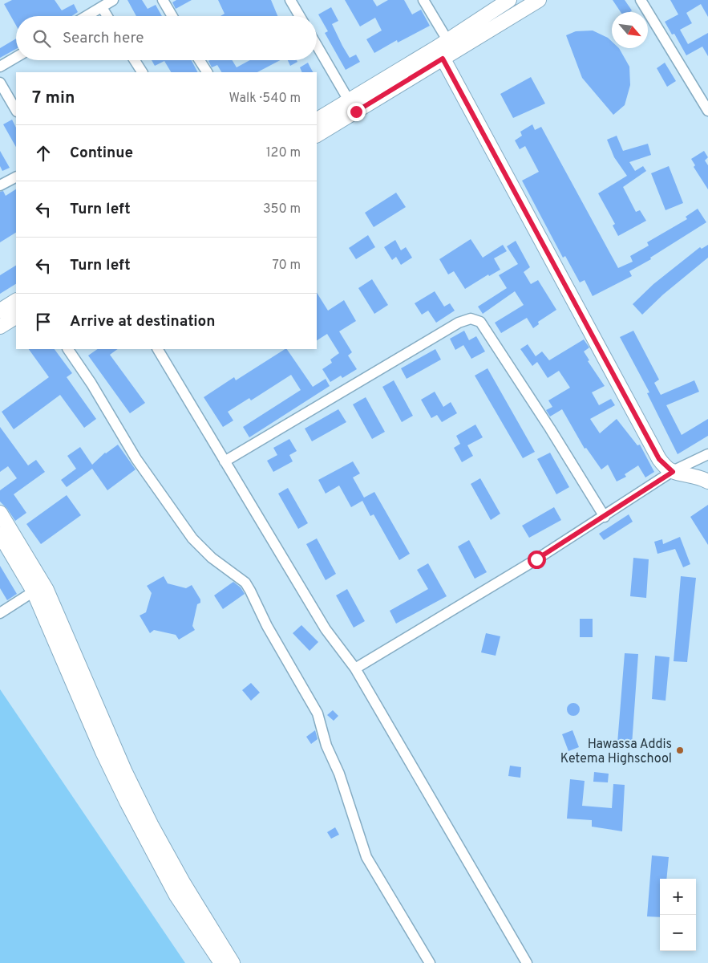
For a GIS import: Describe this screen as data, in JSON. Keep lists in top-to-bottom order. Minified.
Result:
{"places":["Hawassa Addis Ketema Highschool"],"north":"bottom right","page":{"search":"Search here","heading":["7 min","Walk · 540 m"],"list":[["Continue","120 m"],["Turn left","350 m"],["Turn left","70 m"],"Arrive at destination"],"map_buttons":["+","−"]}}
